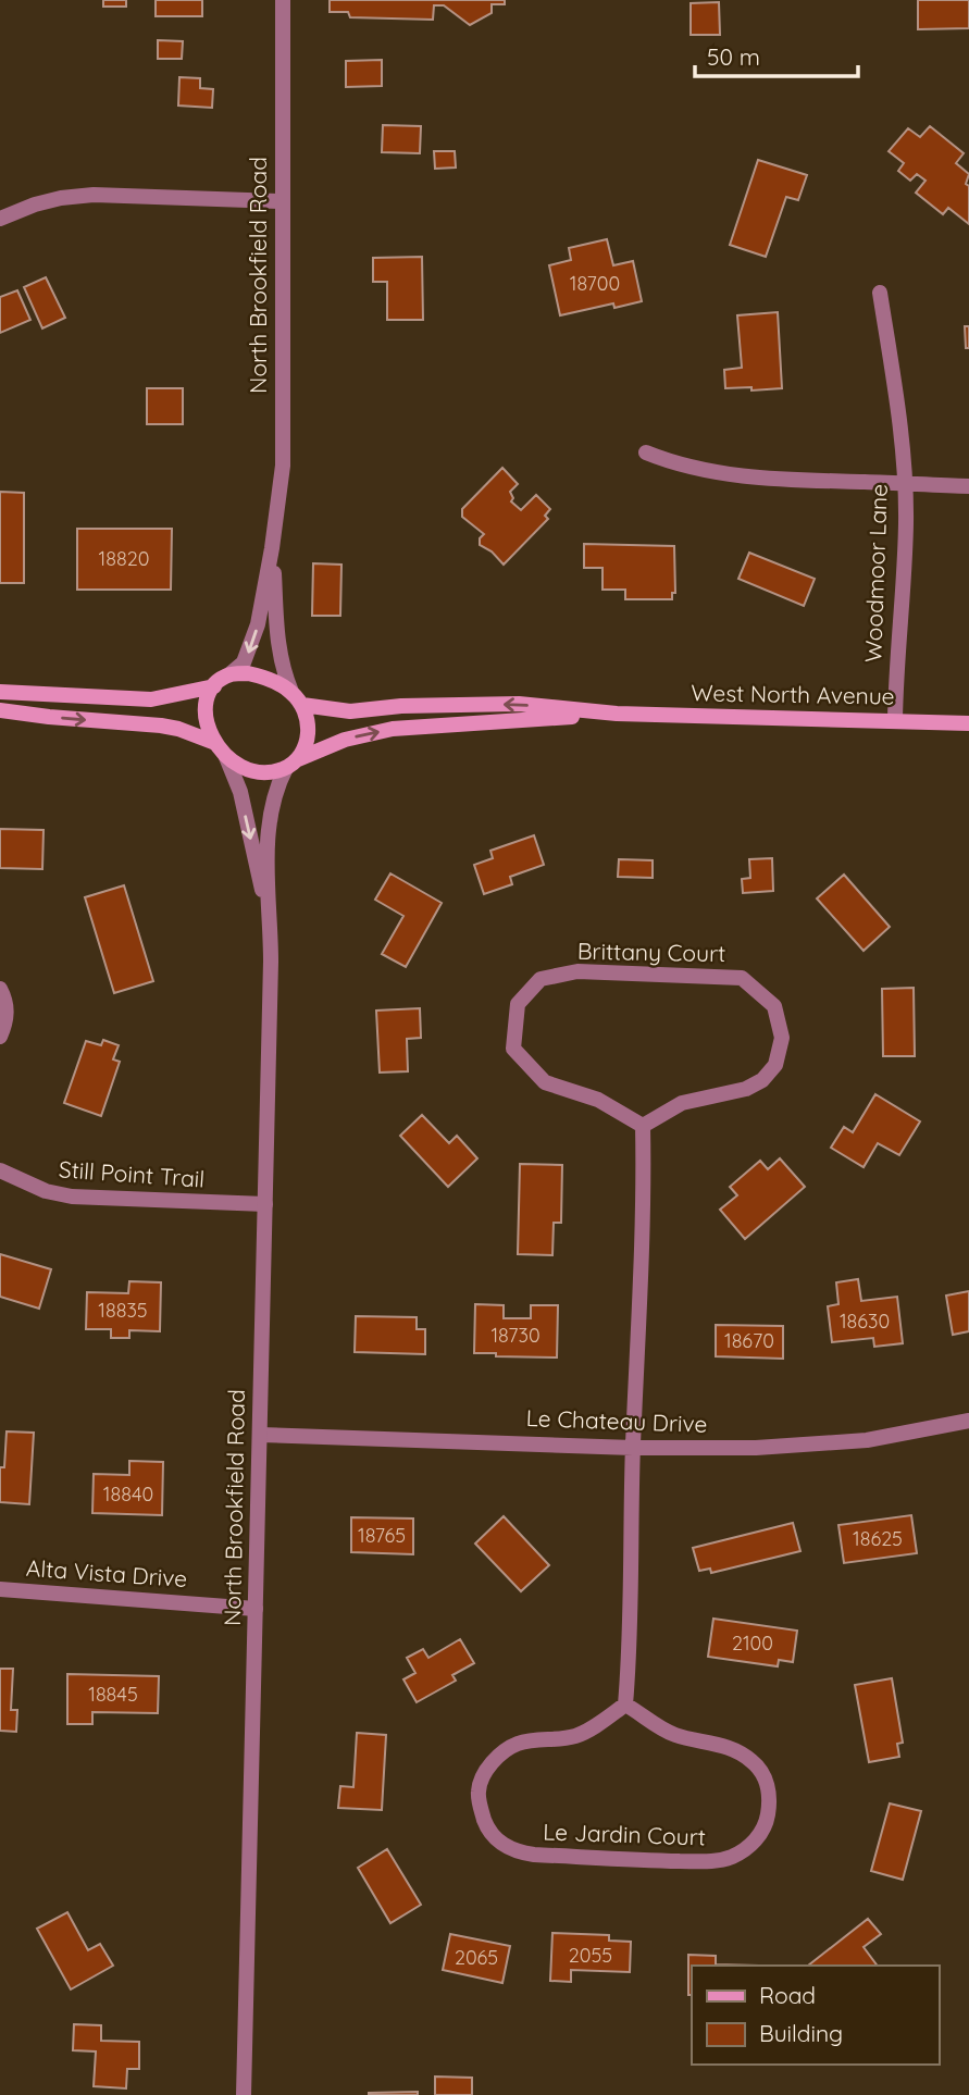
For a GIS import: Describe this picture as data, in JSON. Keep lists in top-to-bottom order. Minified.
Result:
{"streets":{"main road":["West North Avenue"],"street":["North Brookfield Road","Woodmoor Lane","Brittany Court","Still Point Trail","Le Chateau Drive","Alta Vista Drive","Le Jardin Court"]},"crossings":[["North Brookfield Road","West North Avenue"],["North Brookfield Road","Still Point Trail"],["North Brookfield Road","Le Chateau Drive"],["North Brookfield Road","Alta Vista Drive"],["Woodmoor Lane","West North Avenue"]],"house_numbers":["18700","18820","18835","18630","18730","18670","18840","18765","18625","2100","18845","2055","2065"],"legend":["Road","Building"],"scale_bar":"50 m"}
